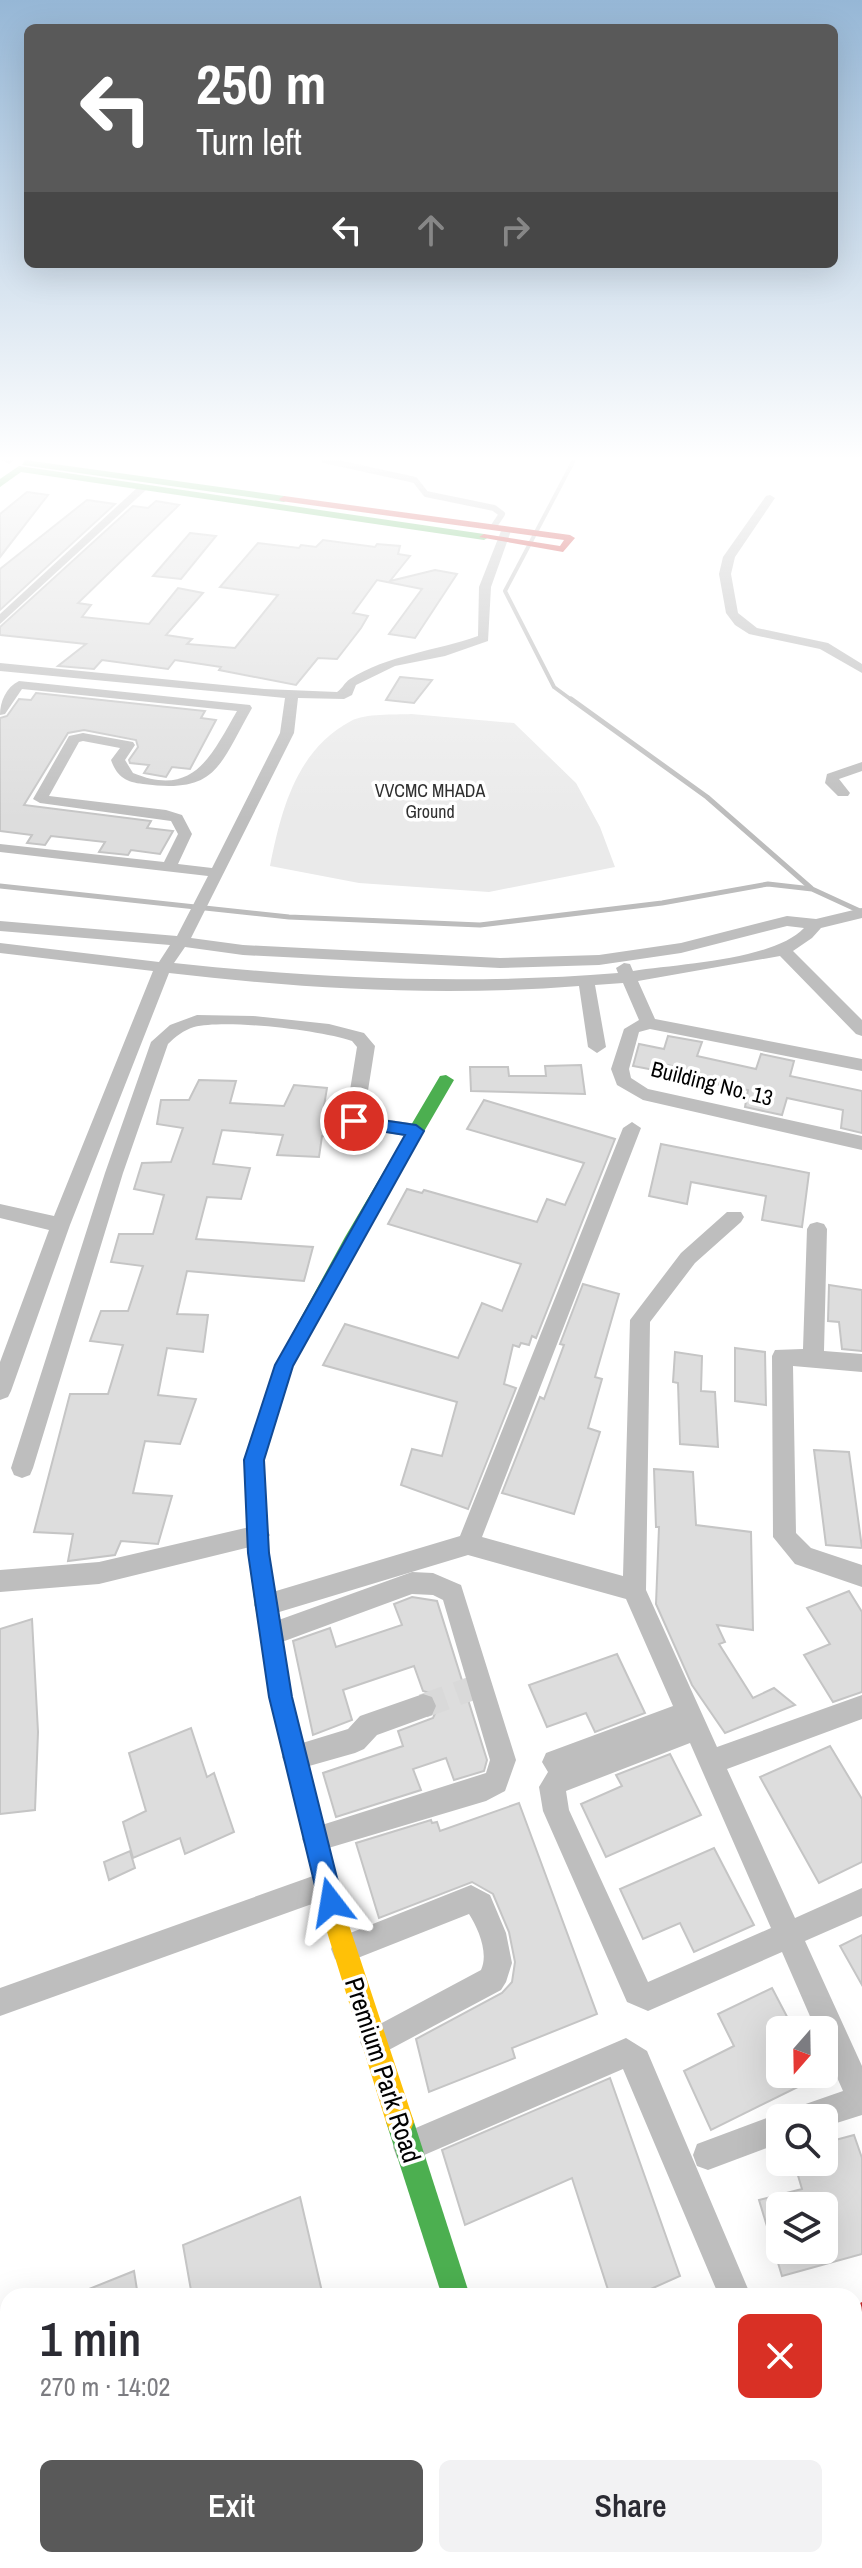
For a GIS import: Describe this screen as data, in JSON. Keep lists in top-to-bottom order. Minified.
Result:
{"streets":{"street":["Building No. 13","Premium Park Road"]},"parks":["VVCMC MHADA Ground"],"north":"bottom","page":{"turn":["250 m","Turn left"],"heading":["1 min","270 m · 14:02"],"buttons":["Exit","Share"]}}
